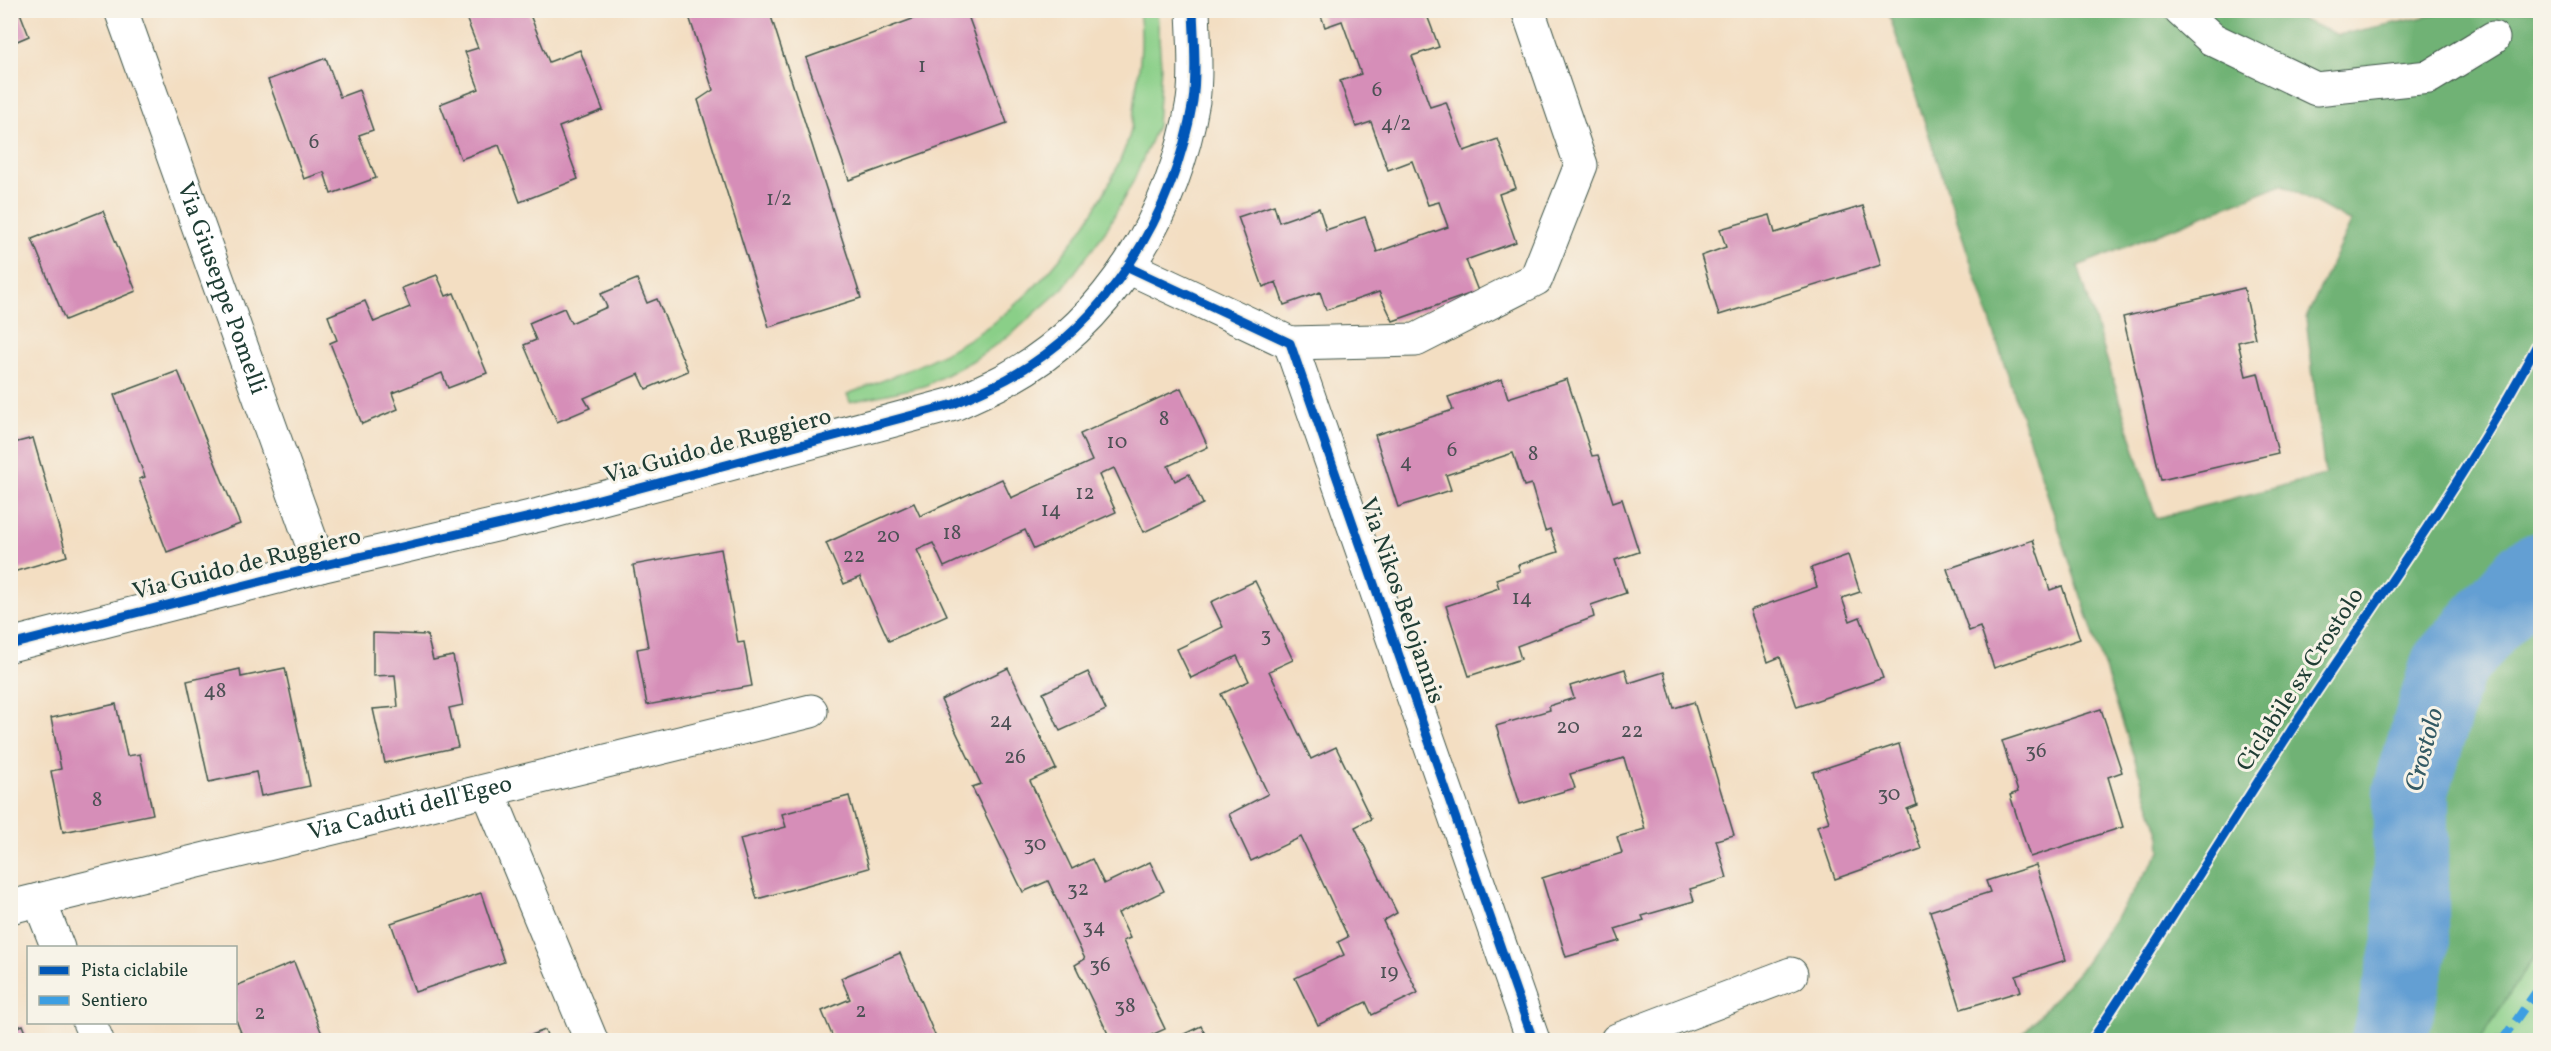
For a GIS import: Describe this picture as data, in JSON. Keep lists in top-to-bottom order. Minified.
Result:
{"streets":{"street":["Via Giuseppe Pomelli","Via Guido de Ruggiero","Via Nikos Belojannis","Via Caduti dell'Egeo"],"cycle path":["Ciclabile sx Crostolo"]},"crossings":[["Via Giuseppe Pomelli","Via Guido de Ruggiero"]],"water":["Crostolo"],"house_numbers":["1","6","4/2","6","1/2","8","10","6","8","4","12","14","18","20","22","14","3","48","24","20","22","36","26","30","8","30","32","34","36","19","38","2","2"],"legend":["Pista ciclabile","Sentiero"]}
